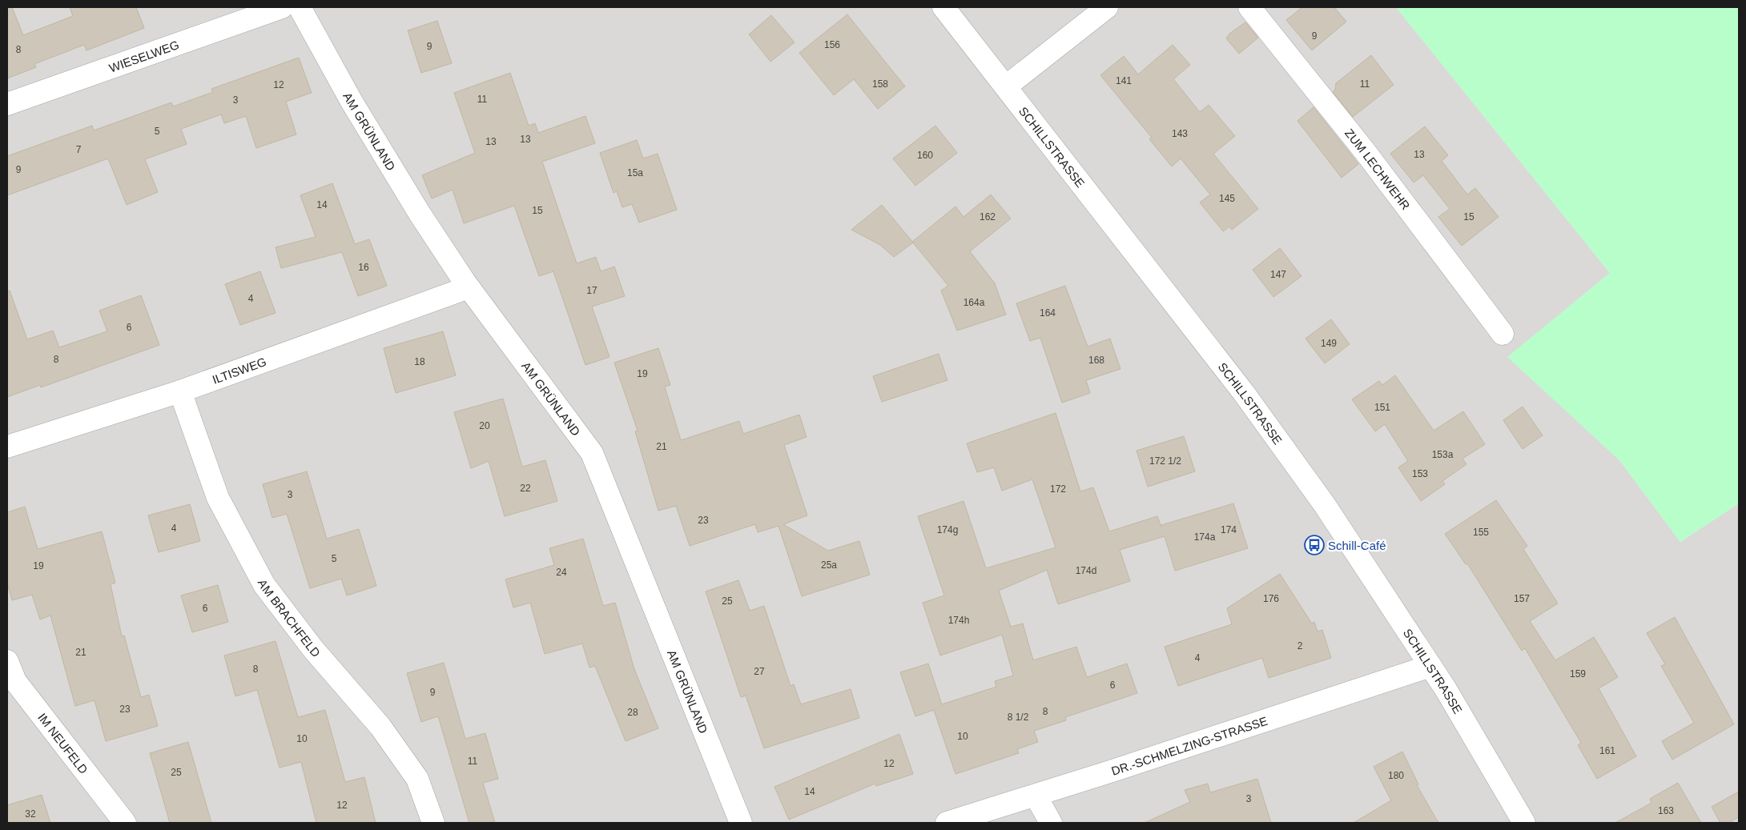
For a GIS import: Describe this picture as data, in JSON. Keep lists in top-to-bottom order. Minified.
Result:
{"streets":{"street":["WIESELWEG","AM GRÜNLAND","SCHILLSTRASSE","ZUM LECHWEHR","ILTISWEG","AM BRACHFELD","IM NEUFELD","DR.-SCHMELZING-STRASSE"]},"crossings":[["AM GRÜNLAND","ILTISWEG"],["SCHILLSTRASSE","DR.-SCHMELZING-STRASSE"],["ILTISWEG","AM BRACHFELD"]],"places":{"bus stop":["Schill-Café"]},"house_numbers":["9","156","9","8","141","158","11","12","11","3","5","143","13","13","7","13","160","9","15a","145","14","15","162","15","16","147","17","4","164a","164","6","149","8","168","18","19","151","20","21","153a","172 1/2","153","22","172","3","23","4","174g","174","155","174a","5","25a","19","174d","24","176","157","25","6","174h","2","21","4","8","27","159","6","9","23","8","28","8 1/2","10","10","161","11","12","25","180","14","3","12","163","32"]}
